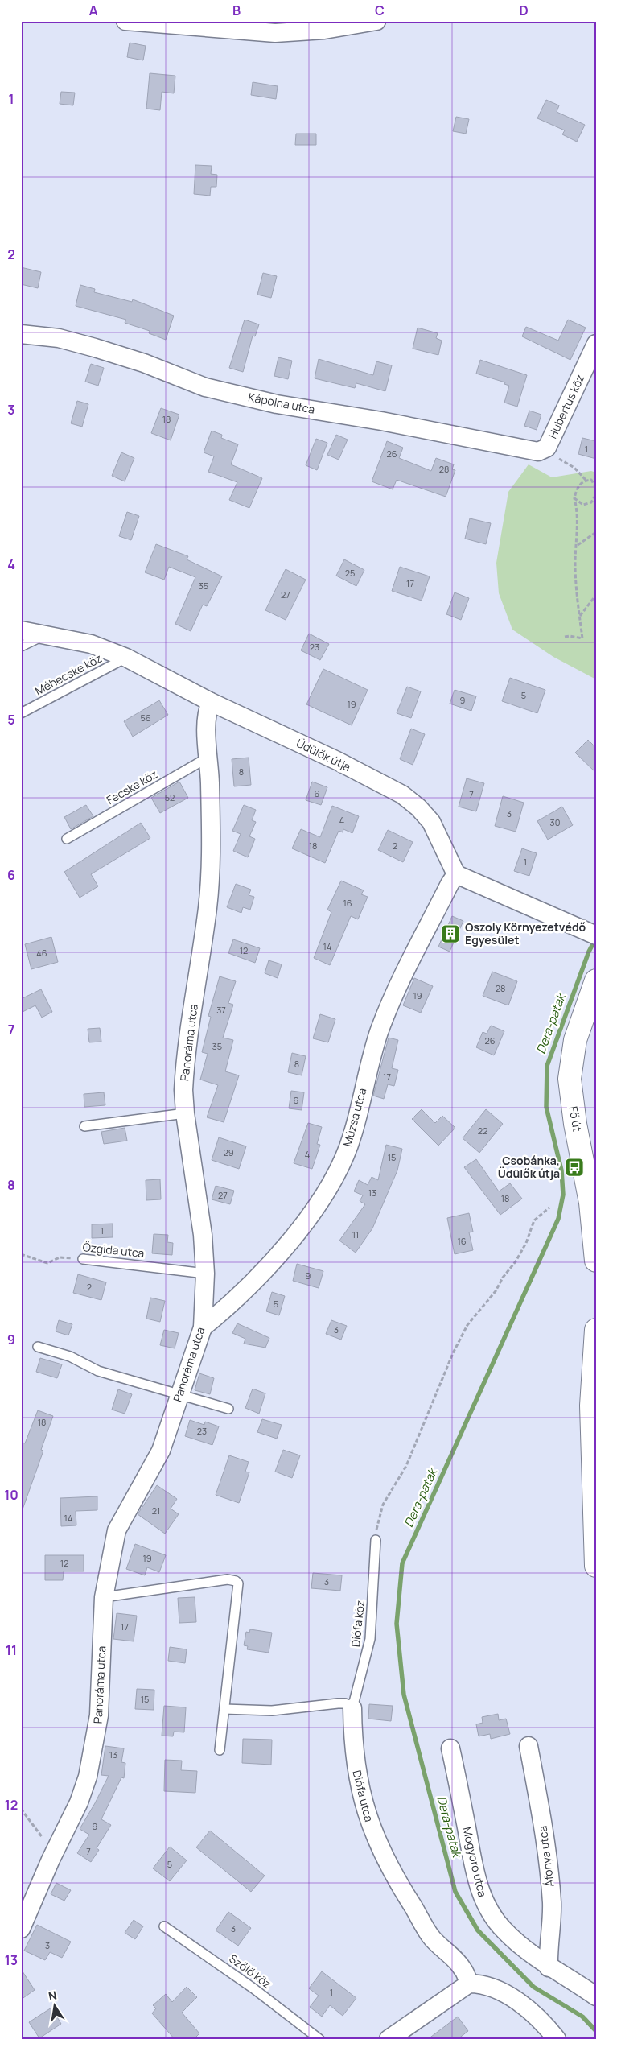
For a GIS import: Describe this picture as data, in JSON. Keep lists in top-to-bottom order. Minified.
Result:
{"streets":{"main road":["Fő út"],"street":["Kápolna utca","Hubertus köz","Üdülők útja","Panoráma utca","Múzsa utca","Diófa utca","Áfonya utca","Mogyoró utca"],"lane":["Méhecske köz","Fecske köz","Őzgida utca","Diófa köz","Szőlő köz"]},"crossings":[["Kápolna utca","Hubertus köz"],["Méhecske köz","Üdülők útja"],["Üdülők útja","Panoráma utca"],["Üdülők útja","Múzsa utca"],["Fecske köz","Panoráma utca"],["Panoráma utca","Múzsa utca"],["Panoráma utca","Őzgida utca"],["Diófa köz","Diófa utca"],["Áfonya utca","Mogyoró utca"]],"water":["Dera-patak"],"places":{"building":["Oszoly Környezetvédő Egyesület"],"bus stop":["Csobánka, Üdülők útja"]},"house_numbers":["18","1","26","28","25","17","35","27","23","5","9","19","56","8","6","7","52","3","4","30","18","2","1","16","14","12","46","28","19","37","26","35","8","17","6","22","29","4","15","13","27","18","1","11","16","9","2","5","3","18","23","21","14","19","12","3","17","15","13","9","7","5","3","3","1"],"north":"top","grid":{"columns":["A","B","C","D"],"rows":["1","2","3","4","5","6","7","8","9","10","11","12","13"]}}
